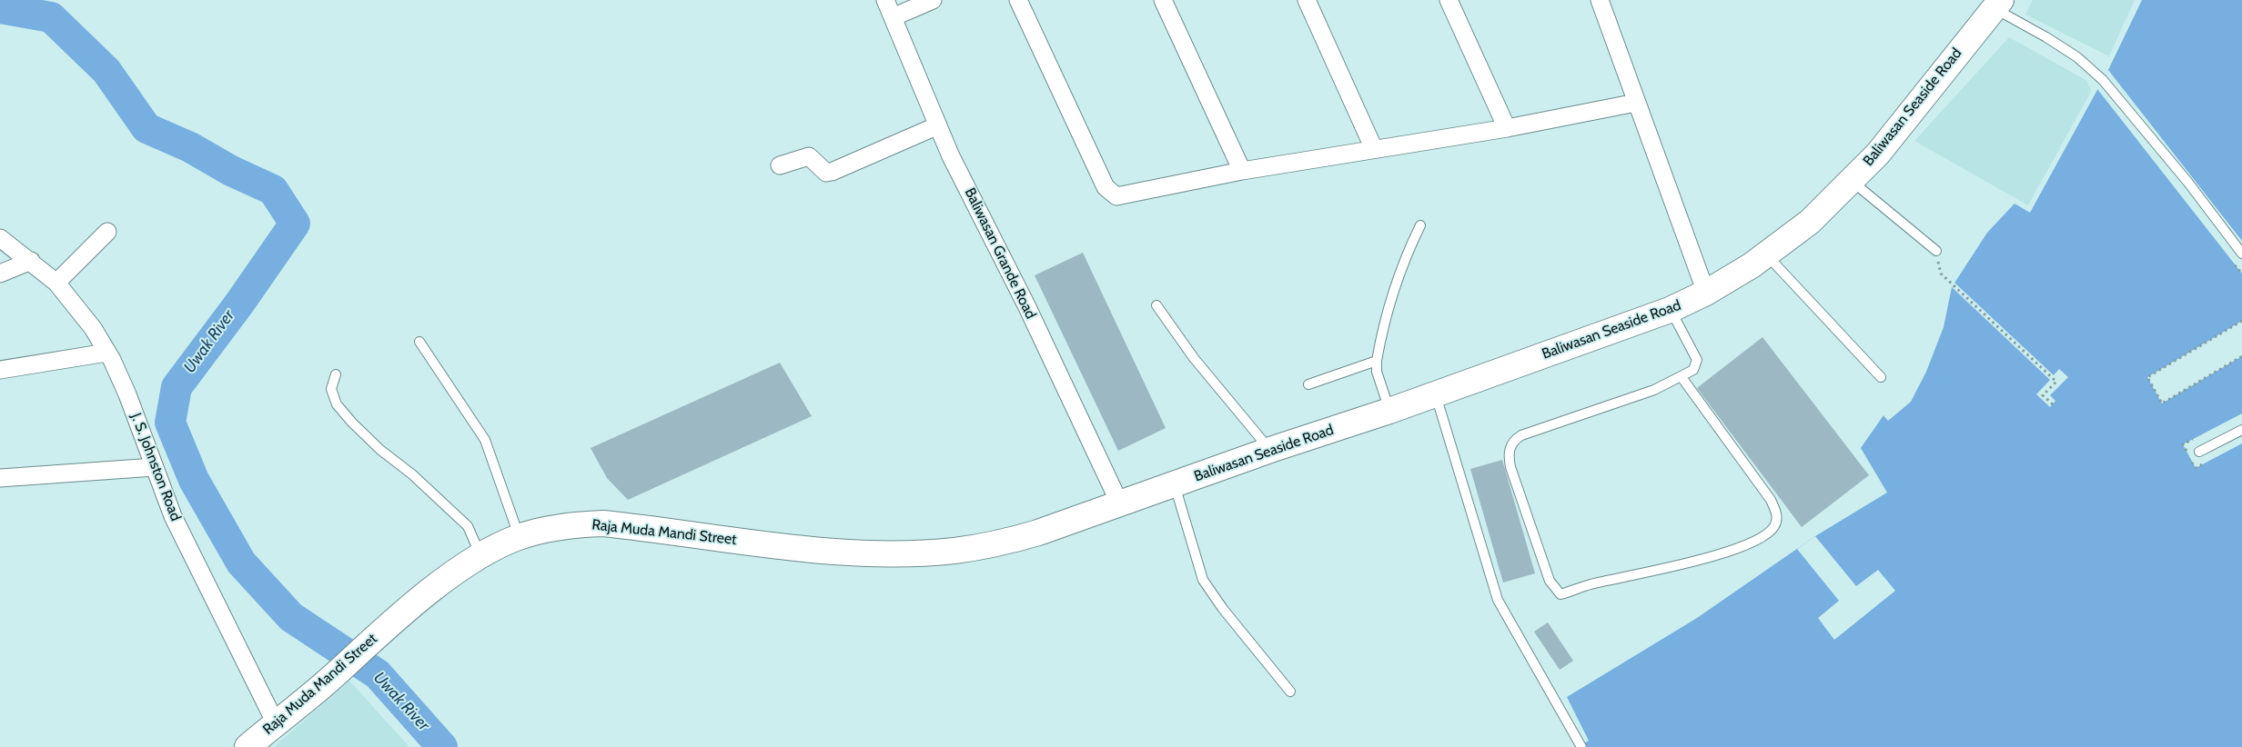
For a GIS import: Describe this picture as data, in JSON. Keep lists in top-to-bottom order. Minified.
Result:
{"streets":{"main road":["Baliwasan Seaside Road","Raja Muda Mandi Street"],"street":["Baliwasan Grande Road","J. S. Johnston Road"]},"crossings":[["Baliwasan Seaside Road","Baliwasan Grande Road"],["Baliwasan Seaside Road","Raja Muda Mandi Street"],["Baliwasan Grande Road","Raja Muda Mandi Street"],["J. S. Johnston Road","Raja Muda Mandi Street"]],"water":["Uwak River"]}
